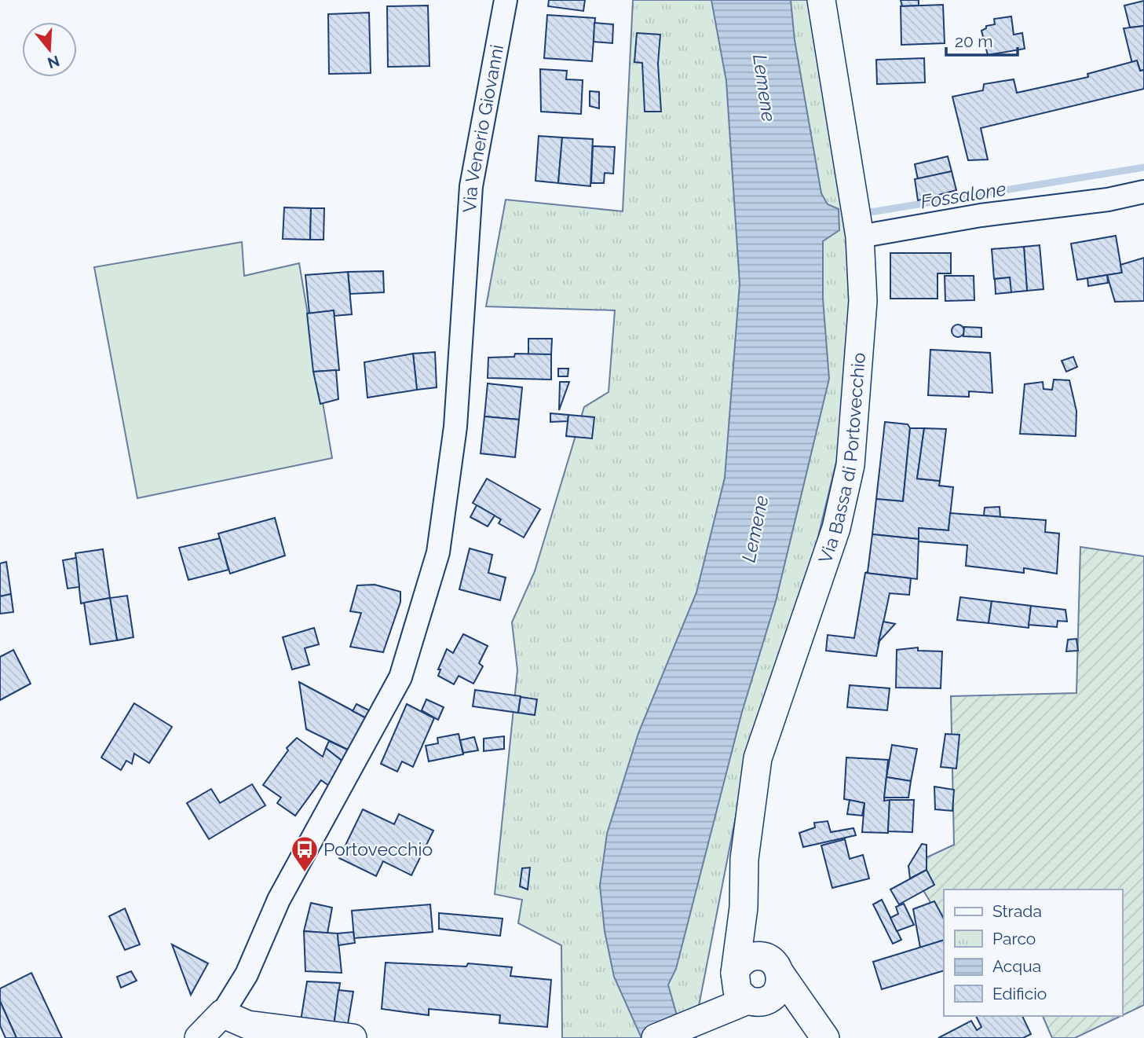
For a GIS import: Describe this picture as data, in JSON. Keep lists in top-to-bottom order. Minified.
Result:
{"streets":{"street":["Via Venerio Giovanni","Via Bassa di Portovecchio"]},"water":["Lemene","Fossalone"],"places":{"bus stop":["Portovecchio"]},"legend":["Strada","Parco","Acqua","Edificio"],"scale_bar":"20 m","north":"bottom"}
